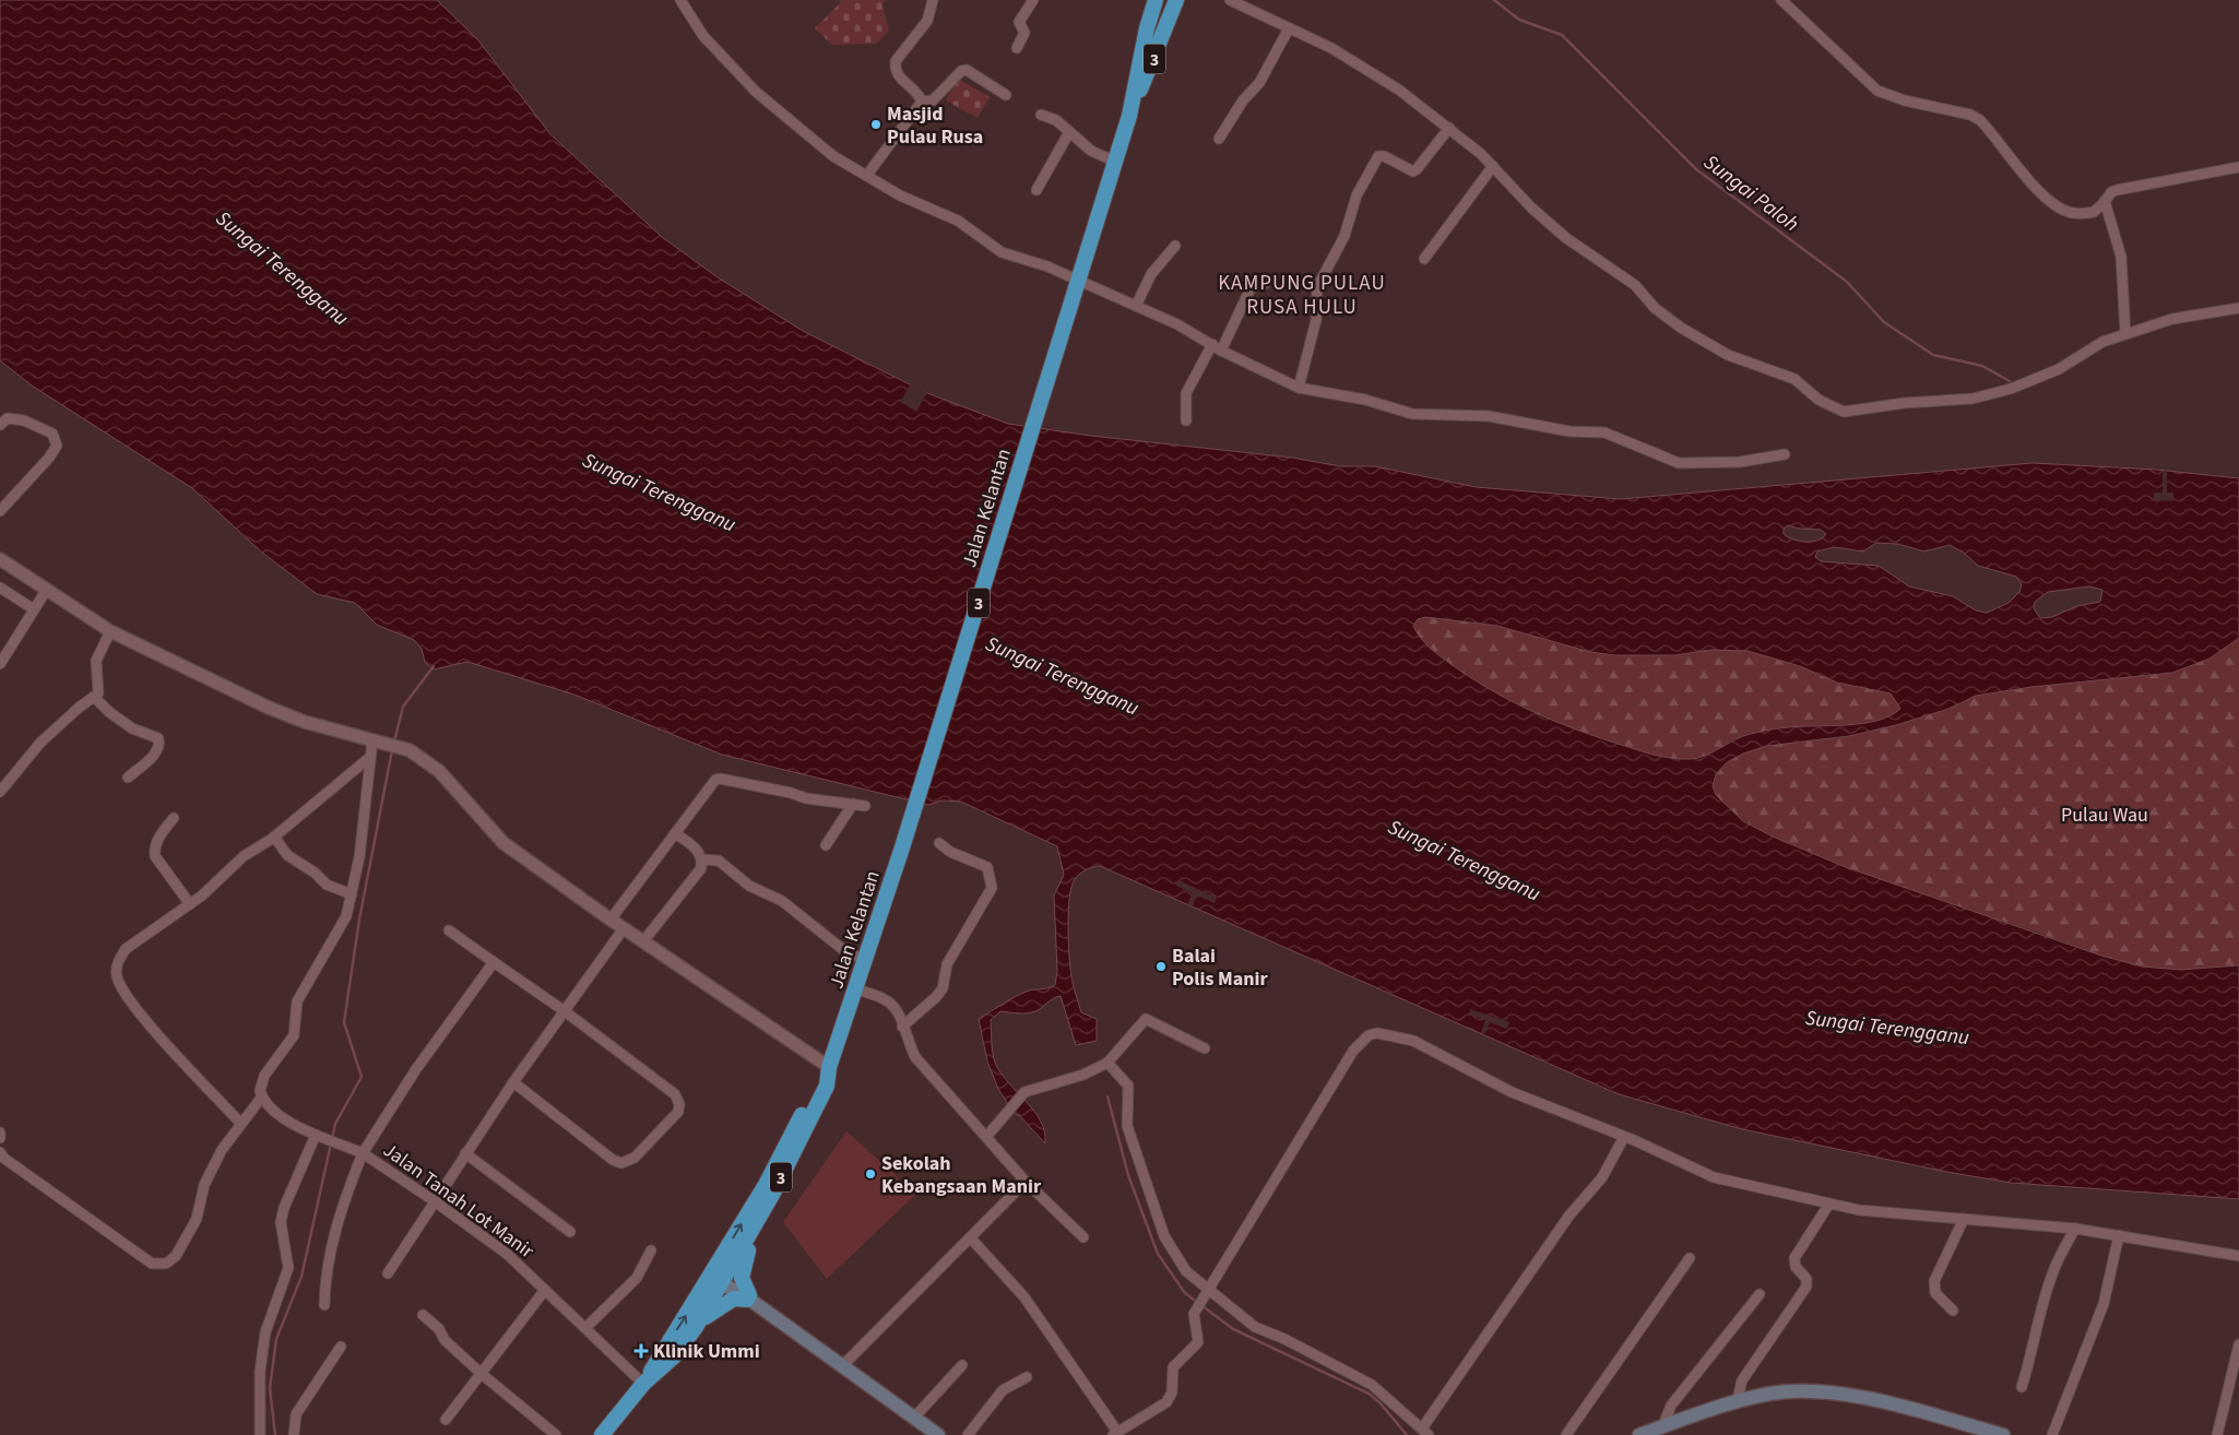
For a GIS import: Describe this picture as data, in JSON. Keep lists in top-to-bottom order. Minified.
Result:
{"streets":{"highway":["3","Jalan Kelantan"],"street":["Jalan Tanah Lot Manir"]},"crossings":[["Jalan Kelantan","Jalan Tanah Lot Manir"]],"districts":["KAMPUNG PULAU RUSA HULU"],"water":["Sungai Paloh","Sungai Terengganu"],"parks":["Pulau Wau"],"places":{"other":["Masjid Pulau Rusa","Balai Polis Manir","Sekolah Kebangsaan Manir"],"health":["Klinik Ummi"]}}
